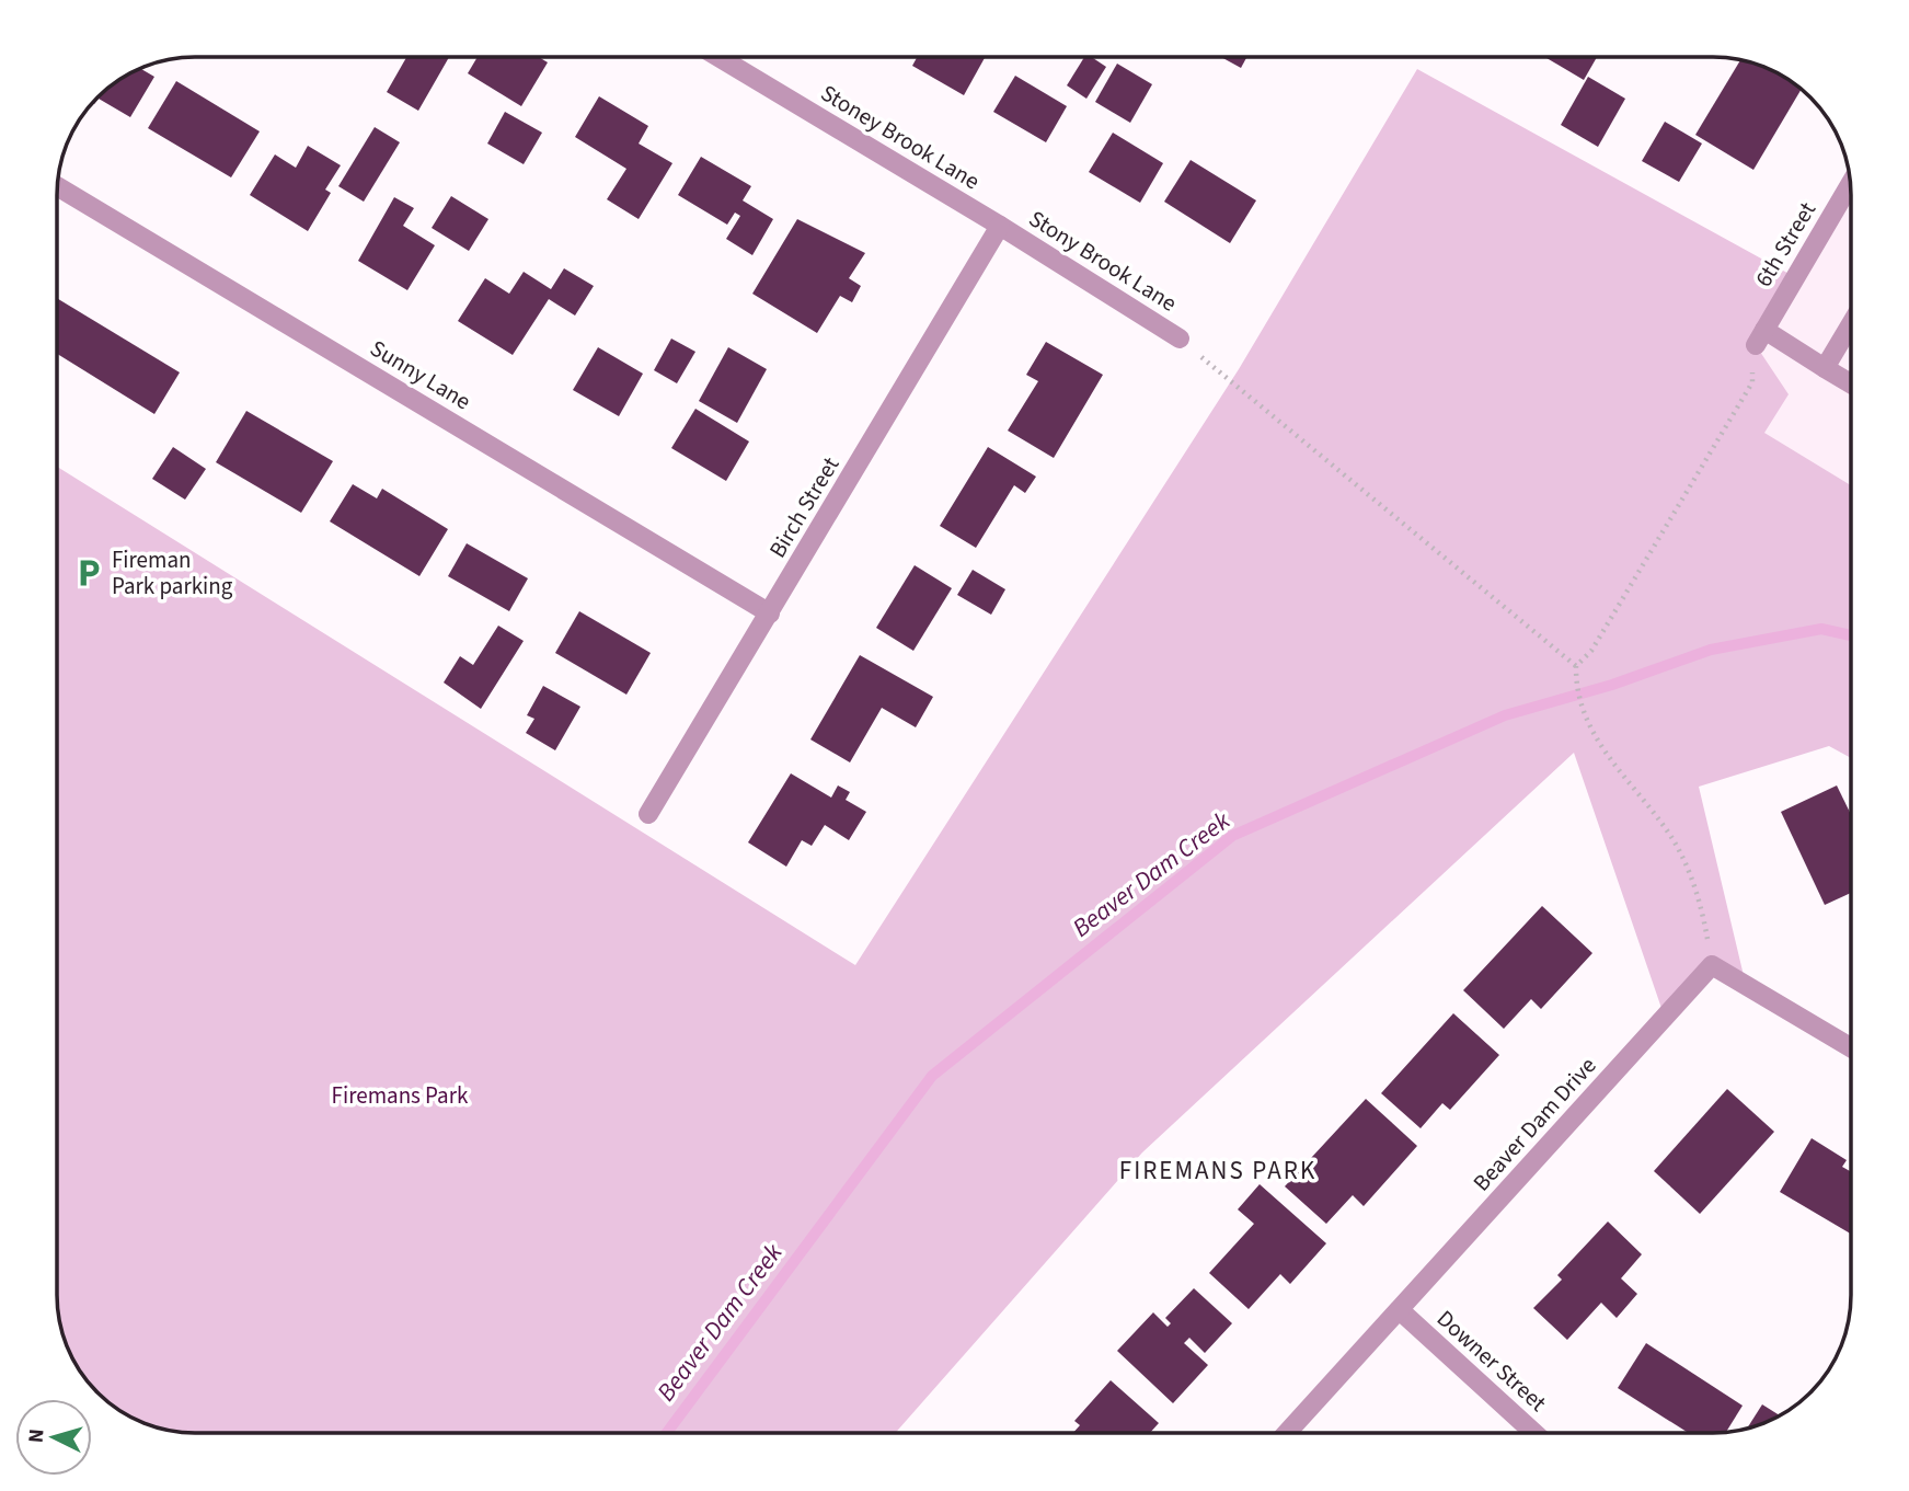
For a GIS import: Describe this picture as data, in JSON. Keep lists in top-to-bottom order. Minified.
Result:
{"streets":{"street":["Stoney Brook Lane","6th Street","Stony Brook Lane","Sunny Lane","Birch Street","Beaver Dam Drive","Downer Street"]},"crossings":[["Stoney Brook Lane","Stony Brook Lane"],["Stoney Brook Lane","Birch Street"],["Stony Brook Lane","Birch Street"],["Sunny Lane","Birch Street"],["Beaver Dam Drive","Downer Street"]],"districts":["FIREMANS PARK"],"water":["Beaver Dam Creek"],"parks":["Firemans Park"],"places":{"parking":["Fireman Park parking"]},"north":"left"}
